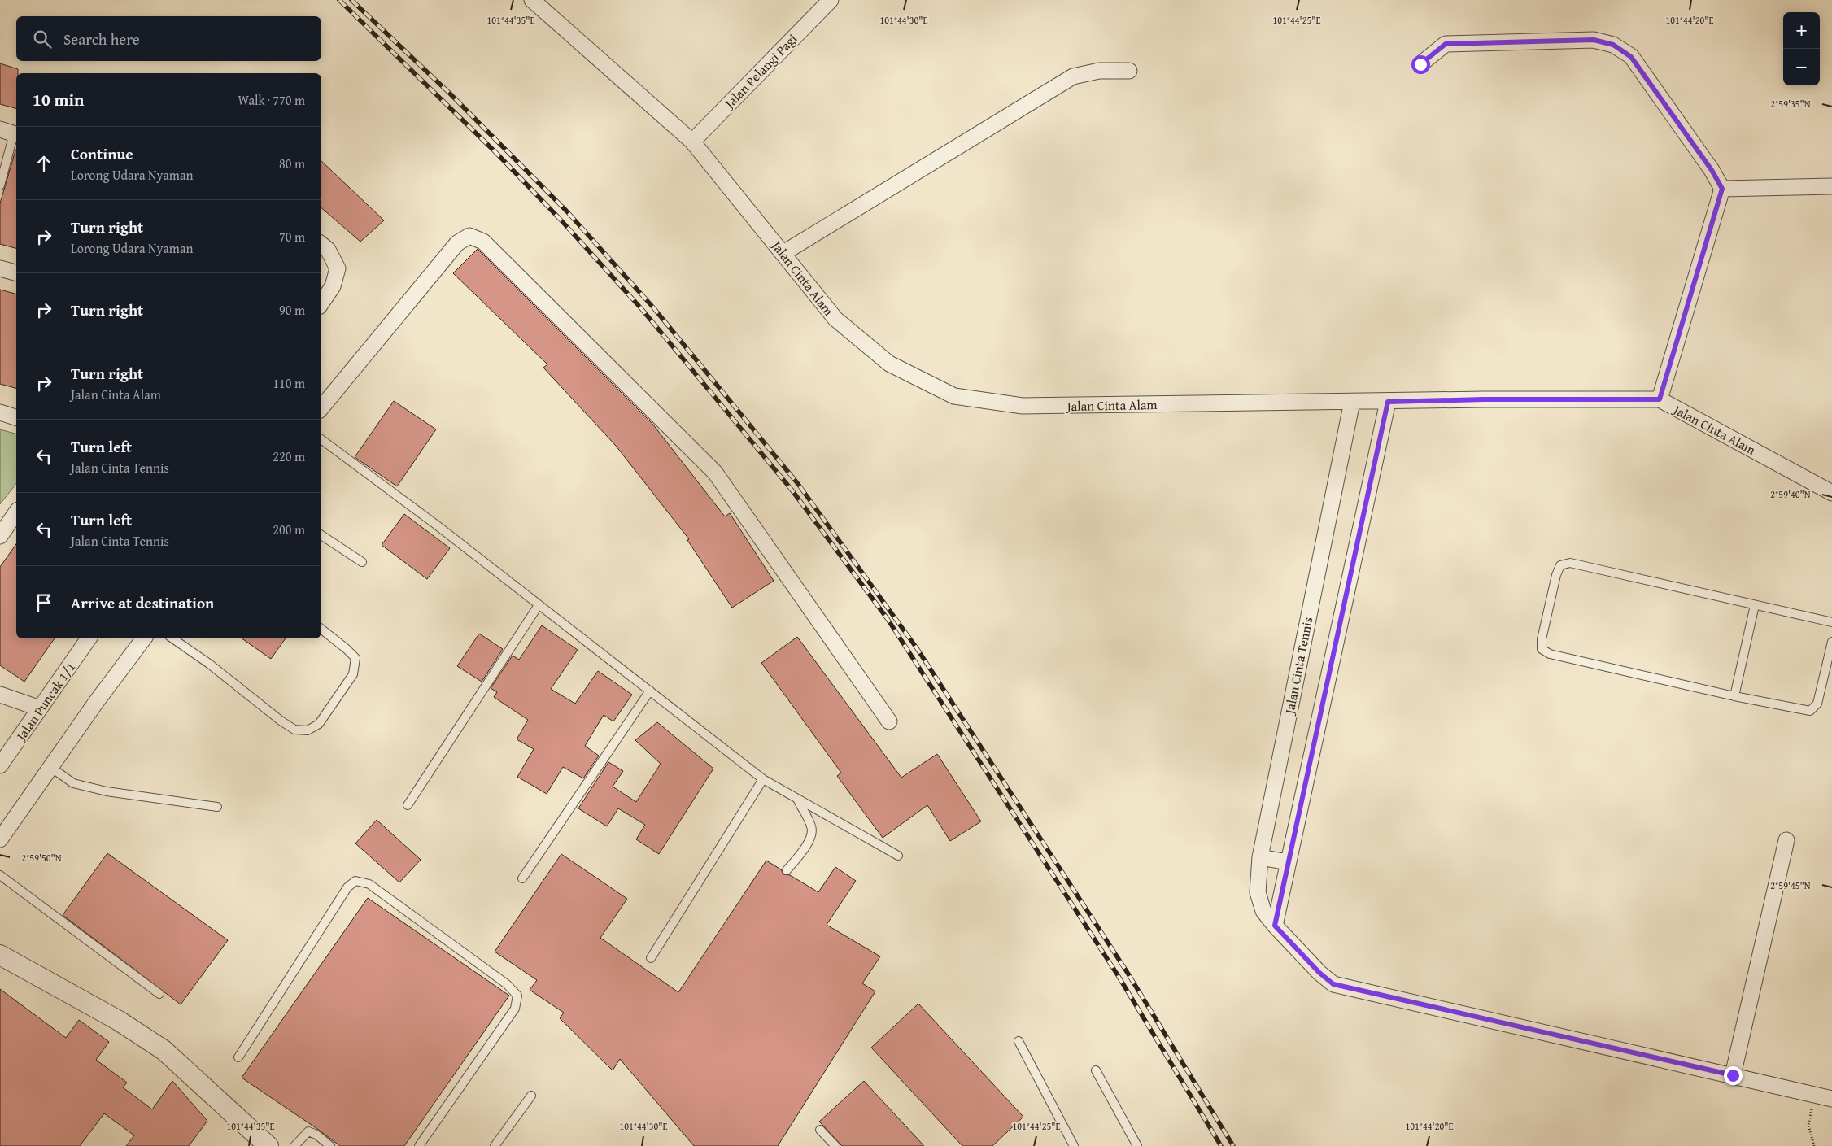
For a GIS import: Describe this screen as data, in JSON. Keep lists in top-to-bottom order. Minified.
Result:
{"streets":{"street":["Jalan Pelangi Pagi","Jalan Cinta Alam","Jalan Cinta Tennis","Jalan Puncak 1/1"]},"crossings":[["Jalan Pelangi Pagi","Jalan Cinta Alam"],["Jalan Cinta Alam","Jalan Cinta Tennis"]],"page":{"map_buttons":["+","−"],"search":"Search here","heading":["10 min","Walk · 770 m"],"list":[["Continue","Lorong Udara Nyaman","80 m"],["Turn right","Lorong Udara Nyaman","70 m"],["Turn right","90 m"],["Turn right","Jalan Cinta Alam","110 m"],["Turn left","Jalan Cinta Tennis","220 m"],["Turn left","Jalan Cinta Tennis","200 m"],"Arrive at destination"]},"coordinates":["101°44'35\"E","101°44'30\"E","101°44'25\"E","101°44'20\"E","2°59'35\"N","2°59'40\"N","2°59'50\"N","2°59'45\"N"]}
